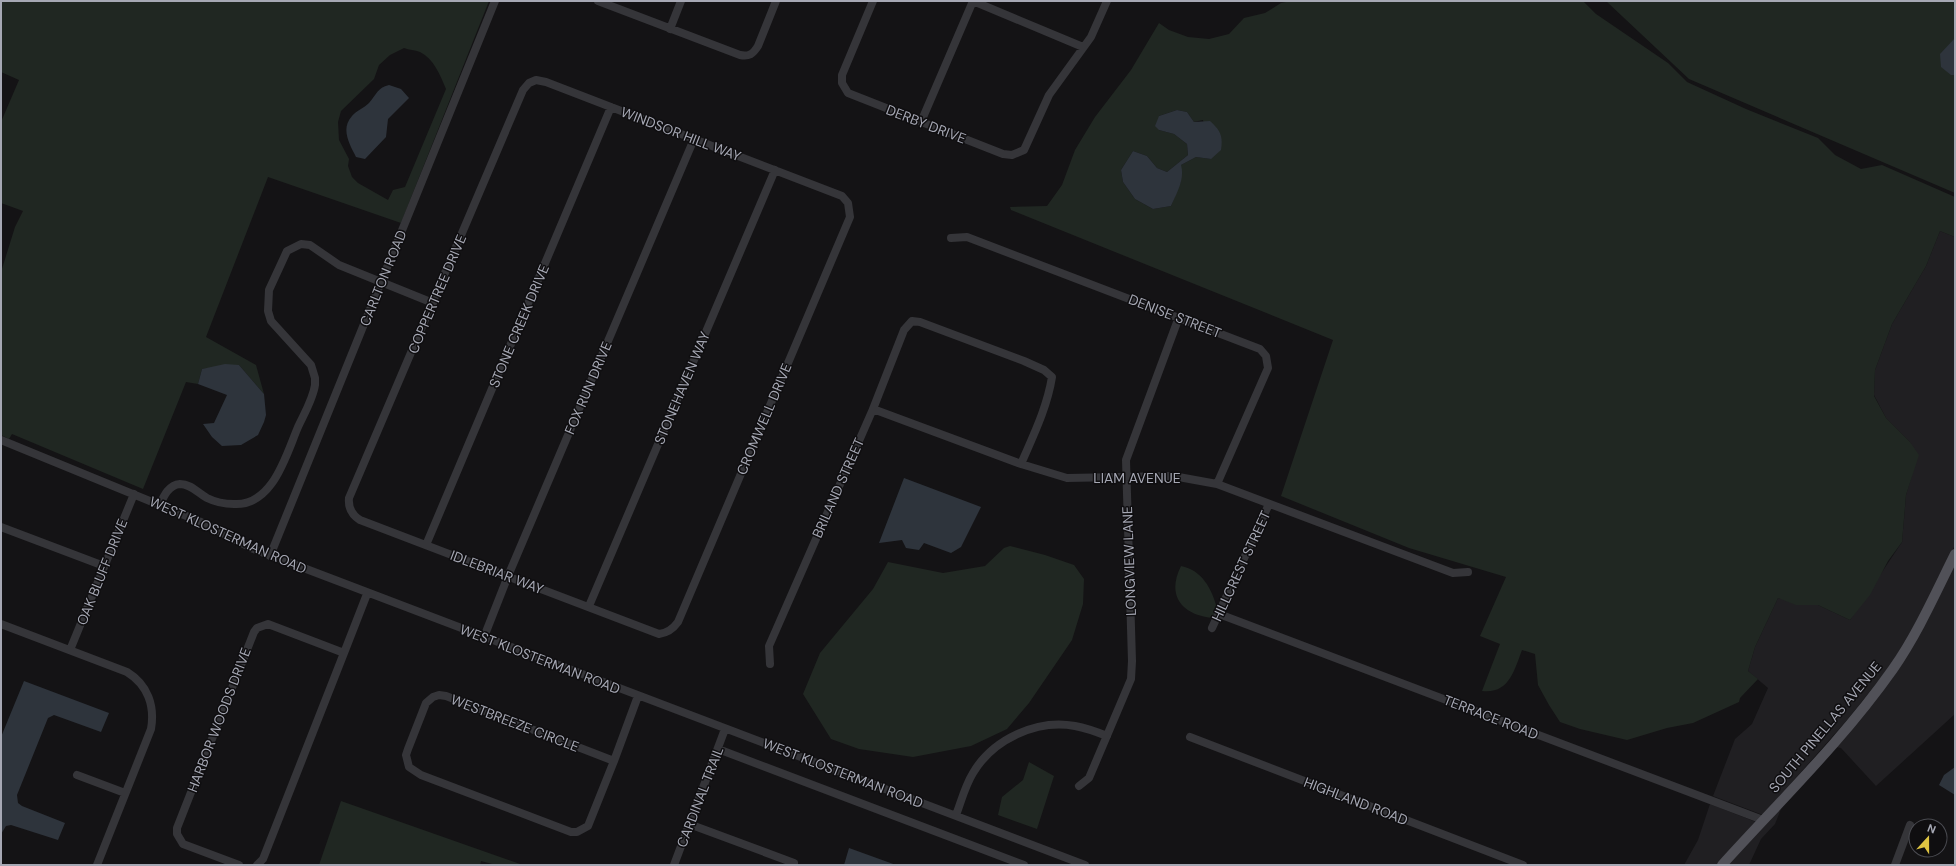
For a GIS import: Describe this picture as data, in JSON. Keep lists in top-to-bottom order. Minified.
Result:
{"streets":{"main road":["SOUTH PINELLAS AVENUE"],"street":["DERBY DRIVE","WINDSOR HILL WAY","CARLTON ROAD","COPPERTREE DRIVE","DENISE STREET","STONE CREEK DRIVE","FOX RUN DRIVE","STONEHAVEN WAY","CROMWELL DRIVE","LIAM AVENUE","BRILAND STREET","WEST KLOSTERMAN ROAD","LONGVIEW LANE","HILLCREST STREET","OAK BLUFF DRIVE","IDLEBRIAR WAY","TERRACE ROAD","HARBOR WOODS DRIVE","WESTBREEZE CIRCLE","CARDINAL TRAIL","HIGHLAND ROAD"]},"crossings":[["WINDSOR HILL WAY","COPPERTREE DRIVE"],["WINDSOR HILL WAY","STONE CREEK DRIVE"],["WINDSOR HILL WAY","FOX RUN DRIVE"],["WINDSOR HILL WAY","STONEHAVEN WAY"],["WINDSOR HILL WAY","CROMWELL DRIVE"],["CARLTON ROAD","WEST KLOSTERMAN ROAD"],["COPPERTREE DRIVE","IDLEBRIAR WAY"],["DENISE STREET","LIAM AVENUE"],["DENISE STREET","LONGVIEW LANE"],["STONE CREEK DRIVE","IDLEBRIAR WAY"],["FOX RUN DRIVE","WEST KLOSTERMAN ROAD"],["FOX RUN DRIVE","IDLEBRIAR WAY"],["STONEHAVEN WAY","IDLEBRIAR WAY"],["CROMWELL DRIVE","IDLEBRIAR WAY"],["LIAM AVENUE","BRILAND STREET"],["LIAM AVENUE","LONGVIEW LANE"],["LIAM AVENUE","HILLCREST STREET"],["WEST KLOSTERMAN ROAD","OAK BLUFF DRIVE"],["WEST KLOSTERMAN ROAD","CARDINAL TRAIL"],["HILLCREST STREET","TERRACE ROAD"],["TERRACE ROAD","SOUTH PINELLAS AVENUE"]],"north":"top"}
